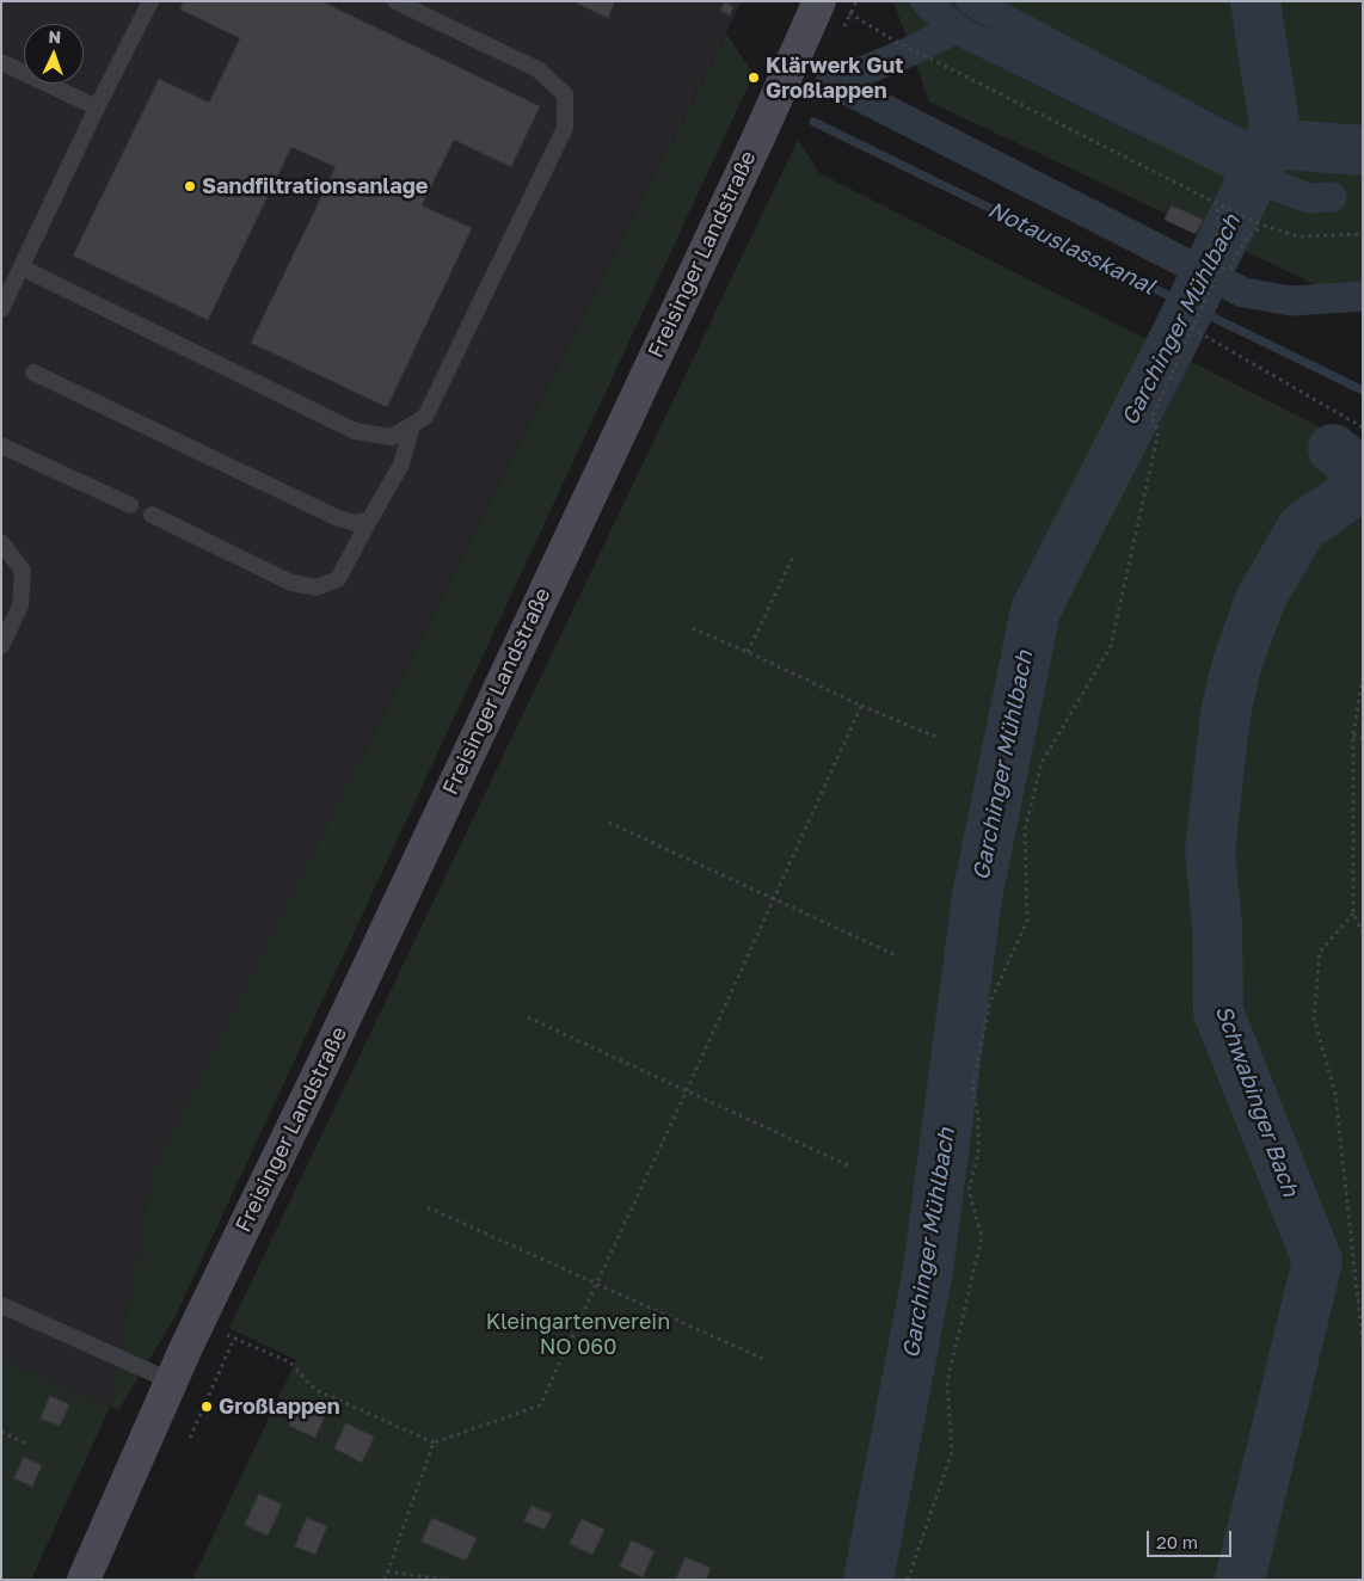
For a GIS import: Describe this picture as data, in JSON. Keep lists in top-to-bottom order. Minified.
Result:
{"streets":{"main road":["Freisinger Landstraße"]},"water":["Notauslasskanal","Garchinger Mühlbach","Schwabinger Bach"],"parks":["Kleingartenverein NO 060"],"places":["Klärwerk Gut Großlappen","Sandfiltrationsanlage","Großlappen"],"scale_bar":"20 m","north":"top"}
